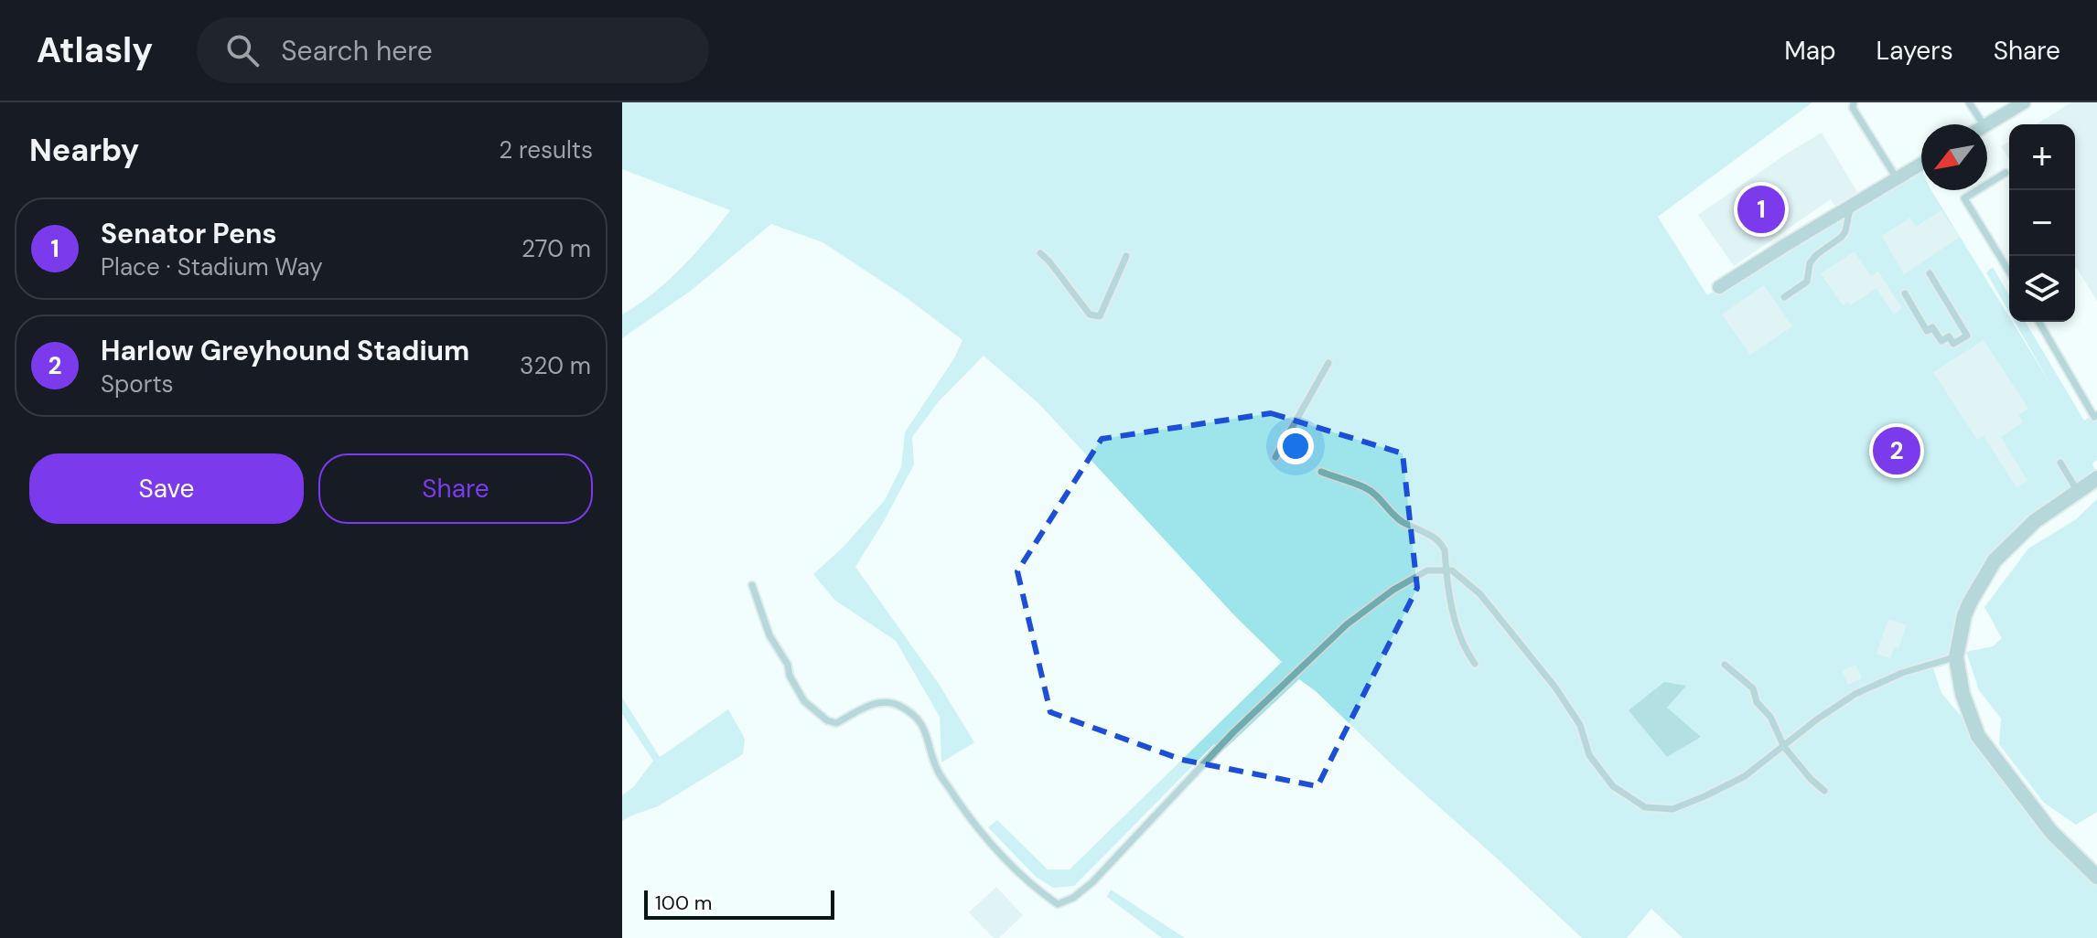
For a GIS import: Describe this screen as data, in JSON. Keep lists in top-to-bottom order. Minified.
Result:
{"scale_bar":"100 m","north":"bottom left","page":{"header":"Atlasly","search":"Search here","nav":["Map","Layers","Share"],"heading":["Nearby","2 results"],"map_buttons":["+","−"],"pins":["1","2"],"list":[{"mark":"1","name":"Senator Pens","note":"Place · Stadium Way","value":"270 m"},{"mark":"2","name":"Harlow Greyhound Stadium","note":"Sports","value":"320 m"}],"buttons":["Save","Share"],"scale":"100 m"}}
